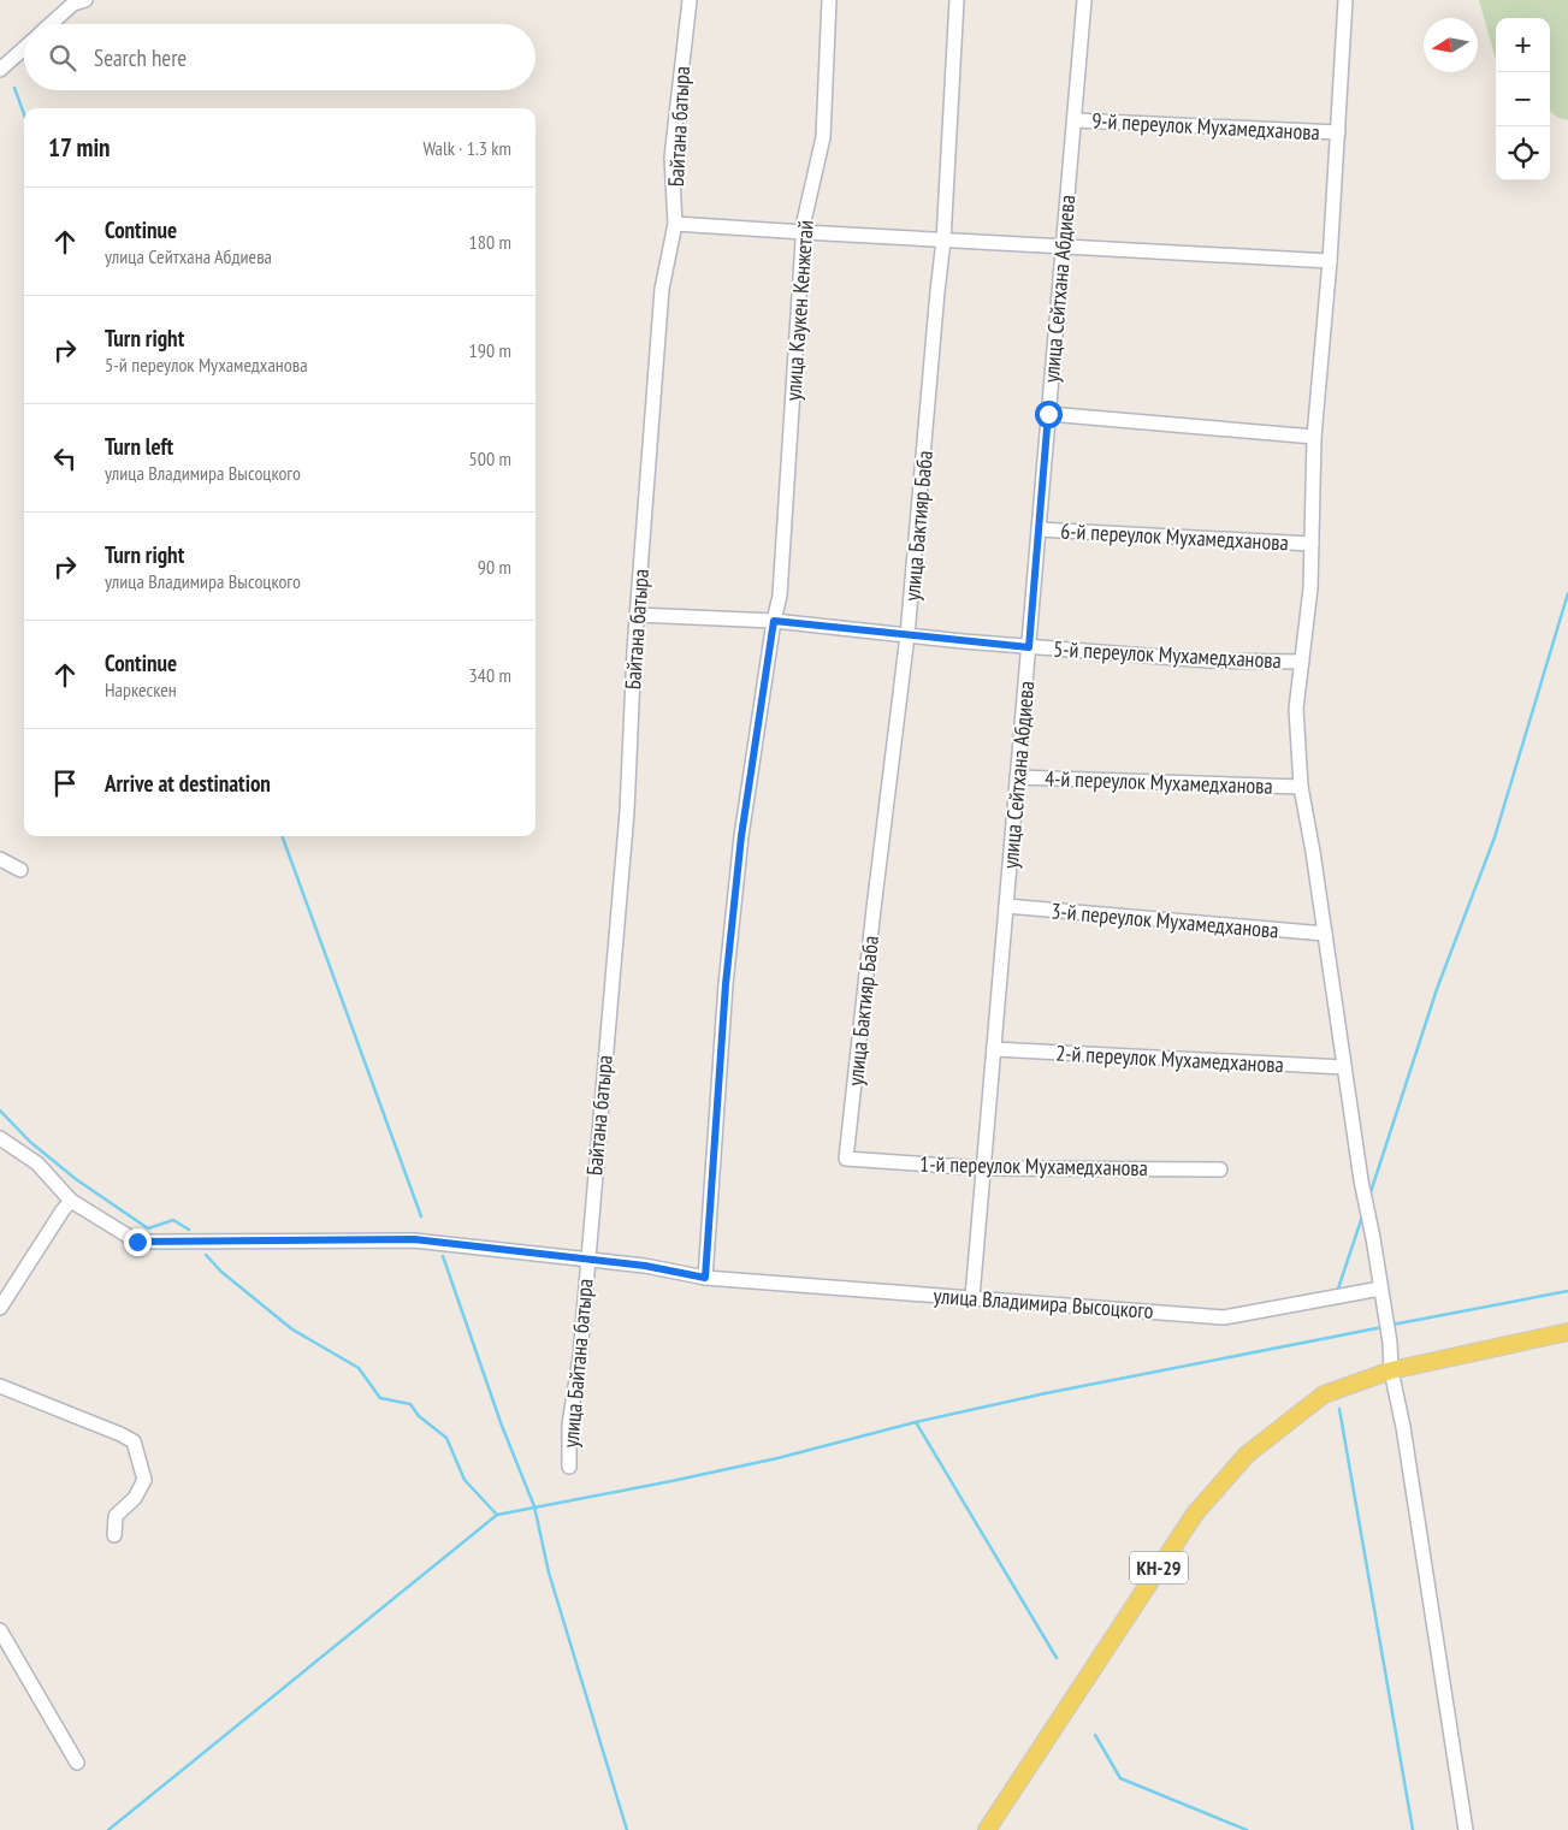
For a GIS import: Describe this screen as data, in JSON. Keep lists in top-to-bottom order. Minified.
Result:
{"streets":{"main road":["КН-29"],"street":["Байтана батыра","9-й переулок Мухамедханова","улица Сейтхана Абдиева","улица Каукен Кенжетай","улица Бактияр Баба","6-й переулок Мухамедханова","5-й переулок Мухамедханова","4-й переулок Мухамедханова","3-й переулок Мухамедханова","2-й переулок Мухамедханова","1-й переулок Мухамедханова","улица Владимира Высоцкого","улица Байтана батыра"]},"crossings":[["Байтана батыра","5-й переулок Мухамедханова"],["Байтана батыра","улица Владимира Высоцкого"],["Байтана батыра","улица Байтана батыра"],["9-й переулок Мухамедханова","улица Сейтхана Абдиева"],["улица Сейтхана Абдиева","6-й переулок Мухамедханова"],["улица Сейтхана Абдиева","5-й переулок Мухамедханова"],["улица Сейтхана Абдиева","4-й переулок Мухамедханова"],["улица Сейтхана Абдиева","3-й переулок Мухамедханова"],["улица Сейтхана Абдиева","2-й переулок Мухамедханова"],["улица Сейтхана Абдиева","1-й переулок Мухамедханова"],["улица Сейтхана Абдиева","улица Владимира Высоцкого"],["улица Каукен Кенжетай","5-й переулок Мухамедханова"],["улица Бактияр Баба","5-й переулок Мухамедханова"],["улица Бактияр Баба","1-й переулок Мухамедханова"],["улица Владимира Высоцкого","улица Байтана батыра"]],"north":"left","page":{"map_buttons":["+","−"],"search":"Search here","heading":["17 min","Walk · 1.3 km"],"list":[["Continue","улица Сейтхана Абдиева","180 m"],["Turn right","5-й переулок Мухамедханова","190 m"],["Turn left","улица Владимира Высоцкого","500 m"],["Turn right","улица Владимира Высоцкого","90 m"],["Continue","Наркескен","340 m"],"Arrive at destination"]}}
